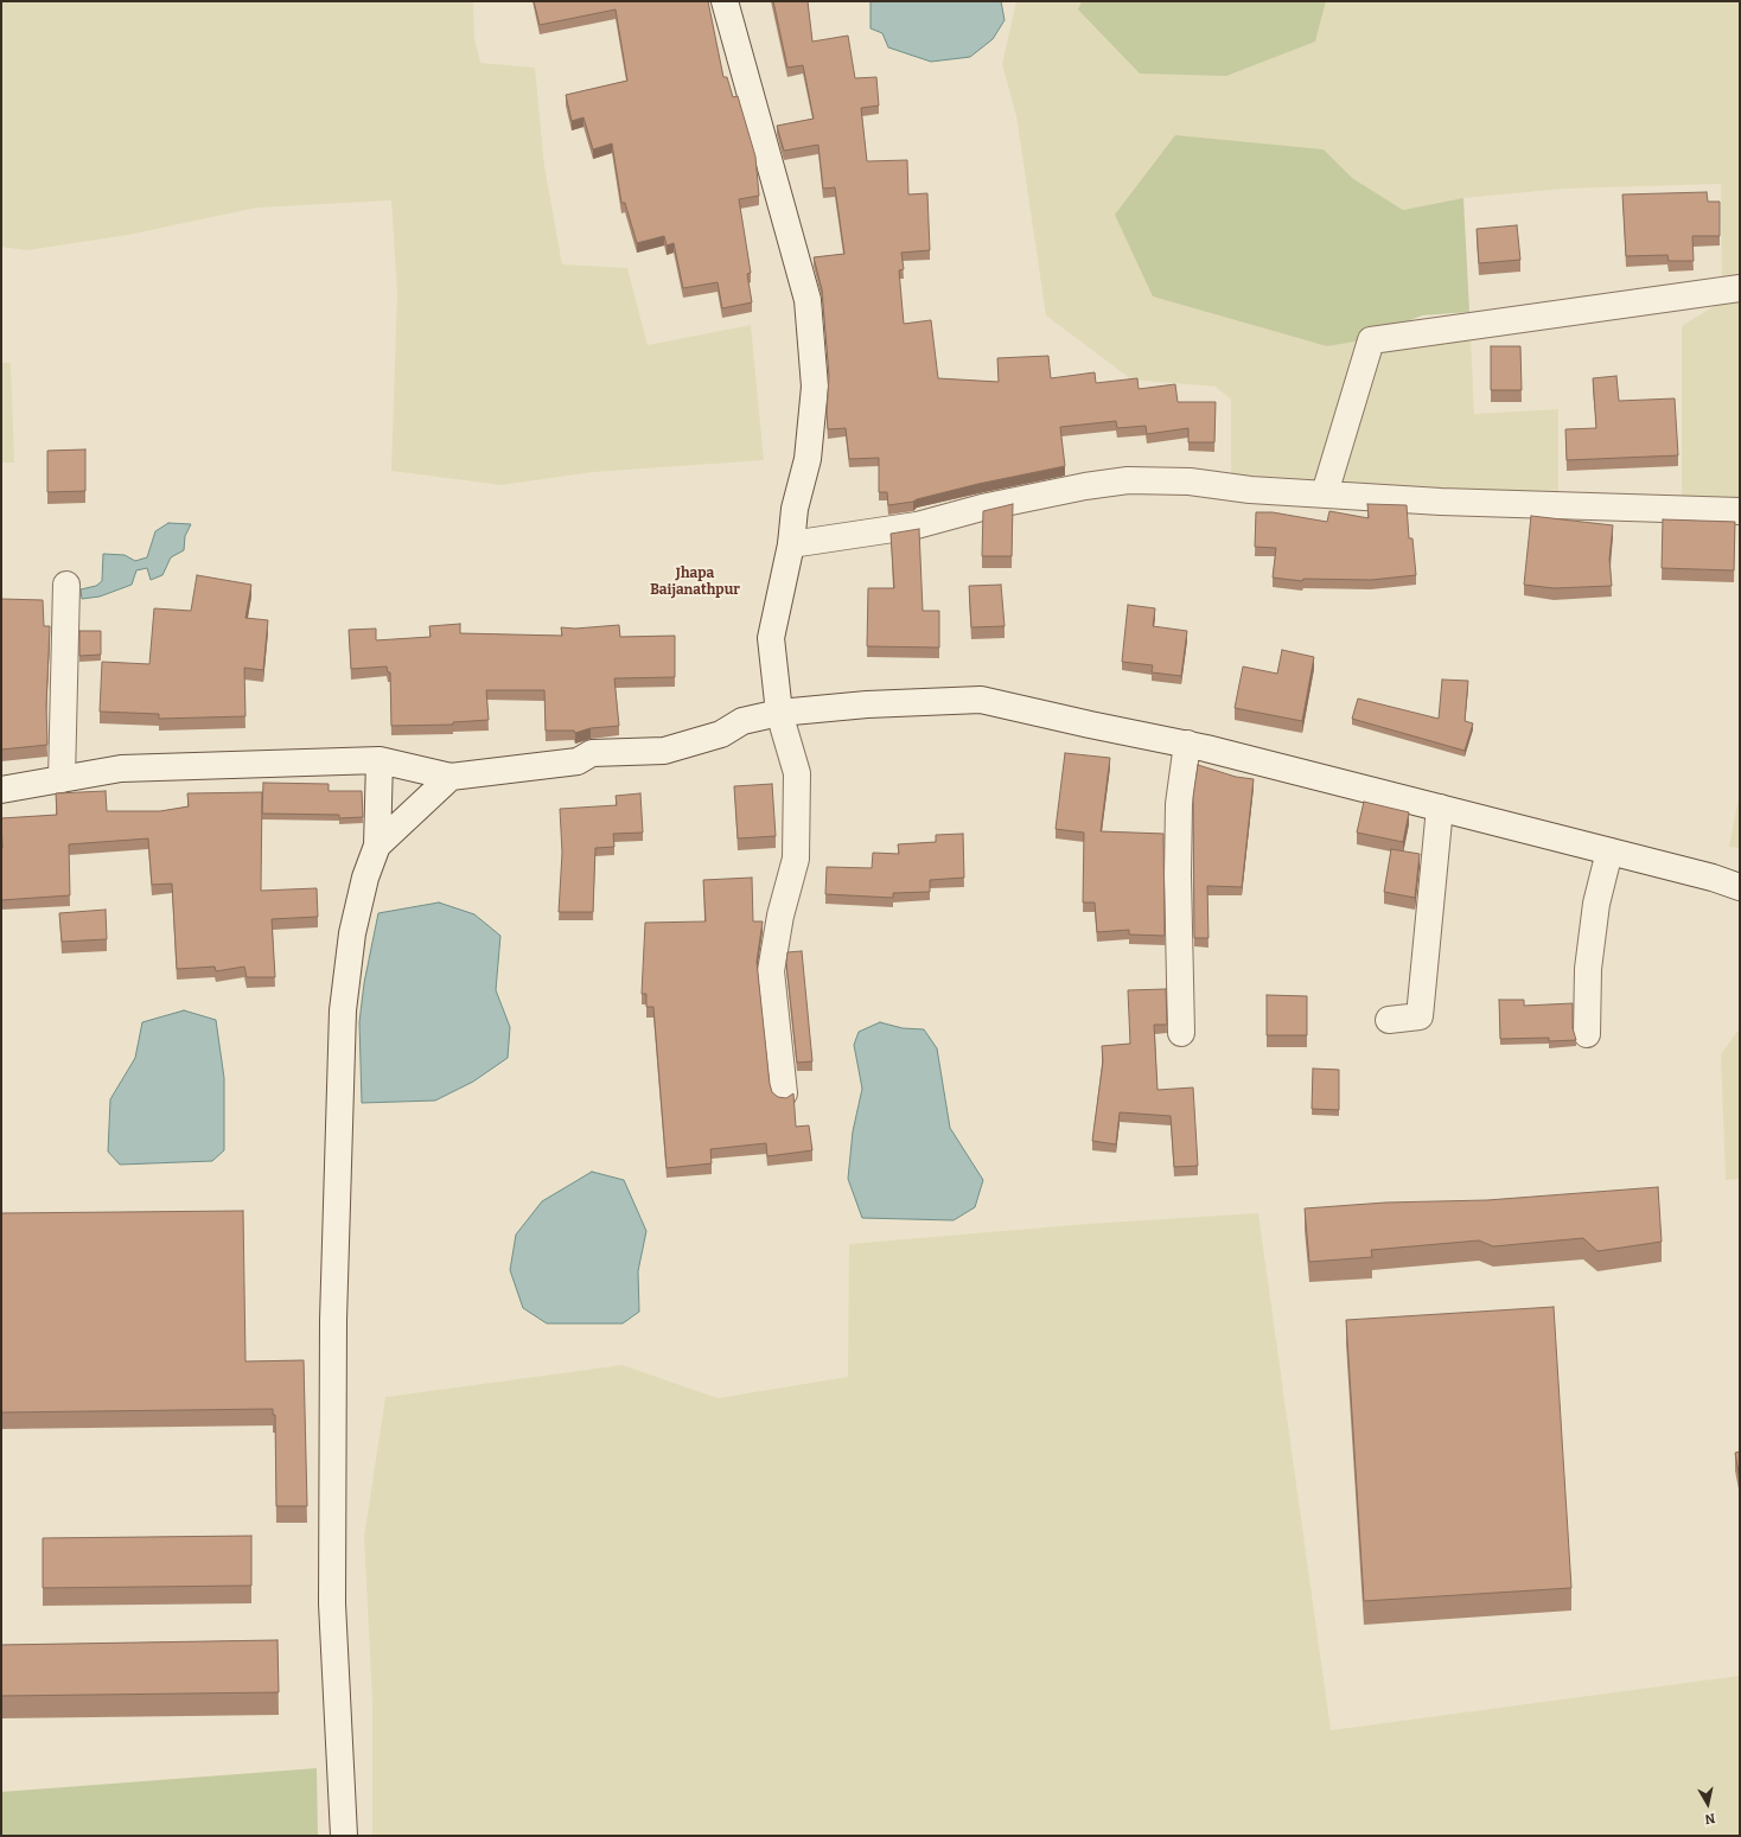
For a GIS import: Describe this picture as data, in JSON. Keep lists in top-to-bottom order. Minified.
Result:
{"districts":["Jhapa Baijanathpur"],"north":"bottom"}
